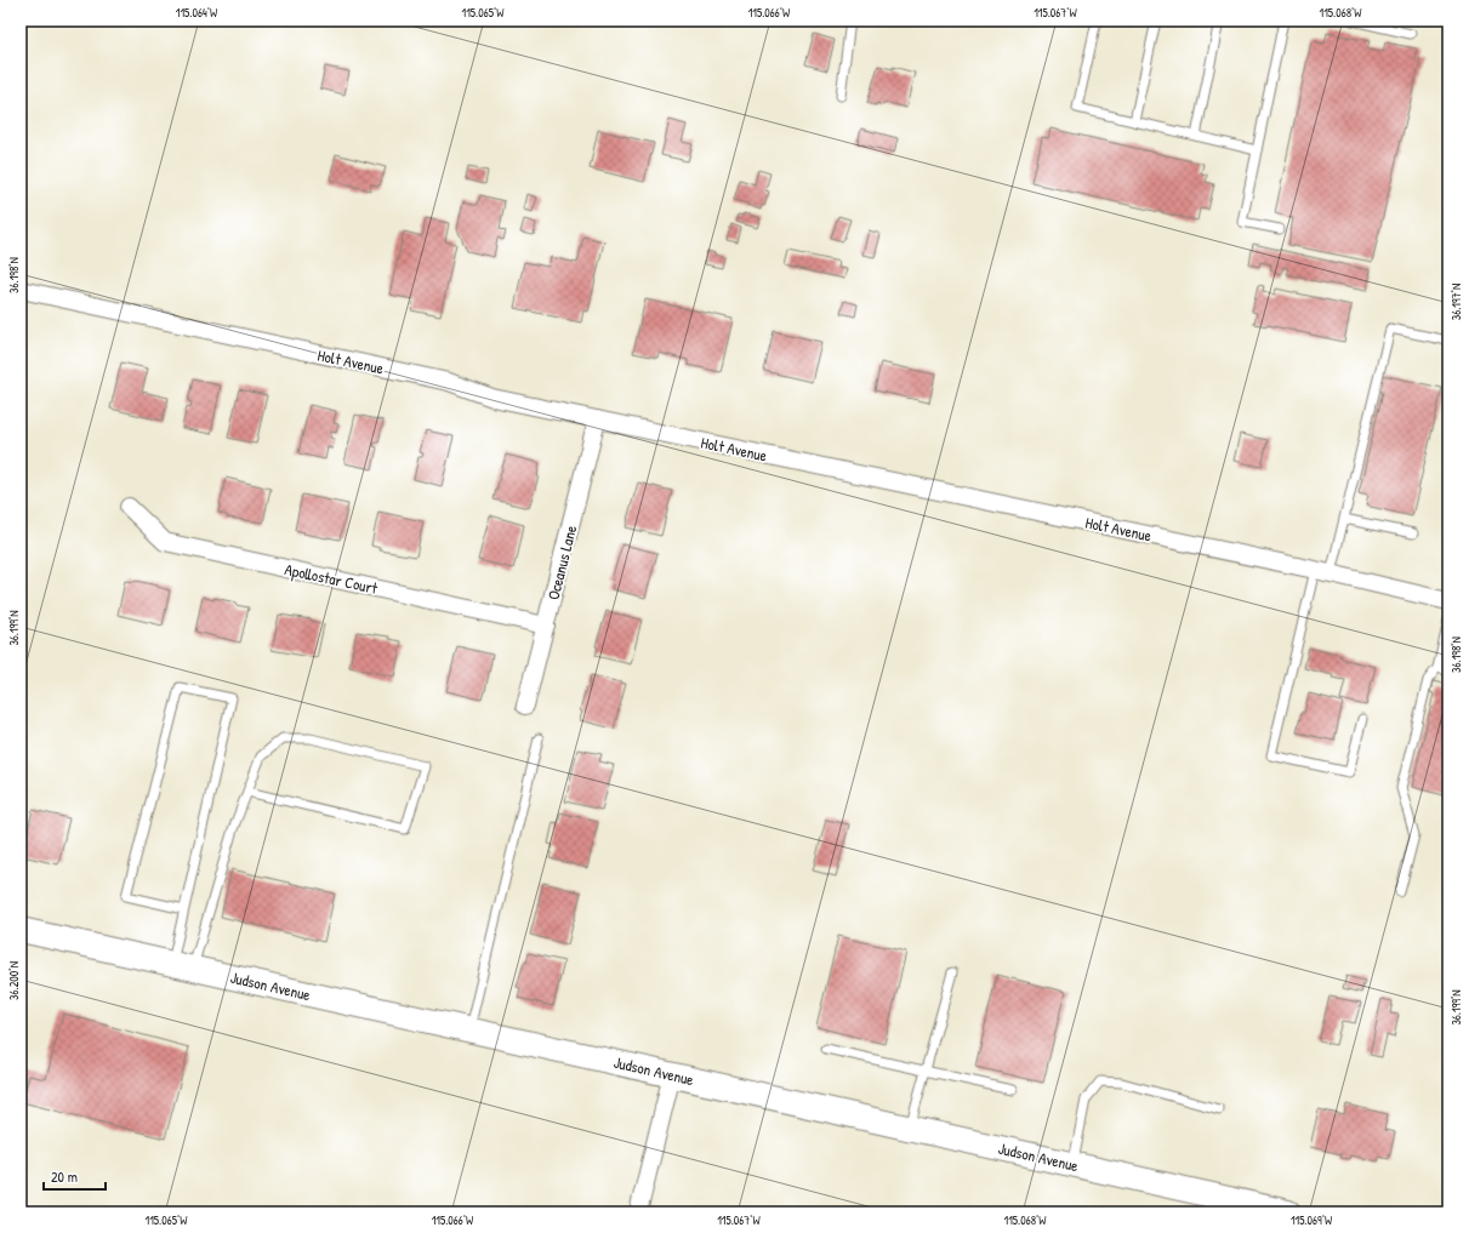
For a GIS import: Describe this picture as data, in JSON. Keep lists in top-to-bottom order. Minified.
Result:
{"streets":{"street":["Holt Avenue","Oceanus Lane","Apollostar Court","Judson Avenue"]},"crossings":[["Holt Avenue","Oceanus Lane"],["Oceanus Lane","Apollostar Court"]],"scale_bar":"20 m","coordinates":["115.064°W","115.065°W","115.066°W","115.067°W","115.068°W","36.198°N","36.197°N","36.199°N","36.200°N","115.069°W"]}
